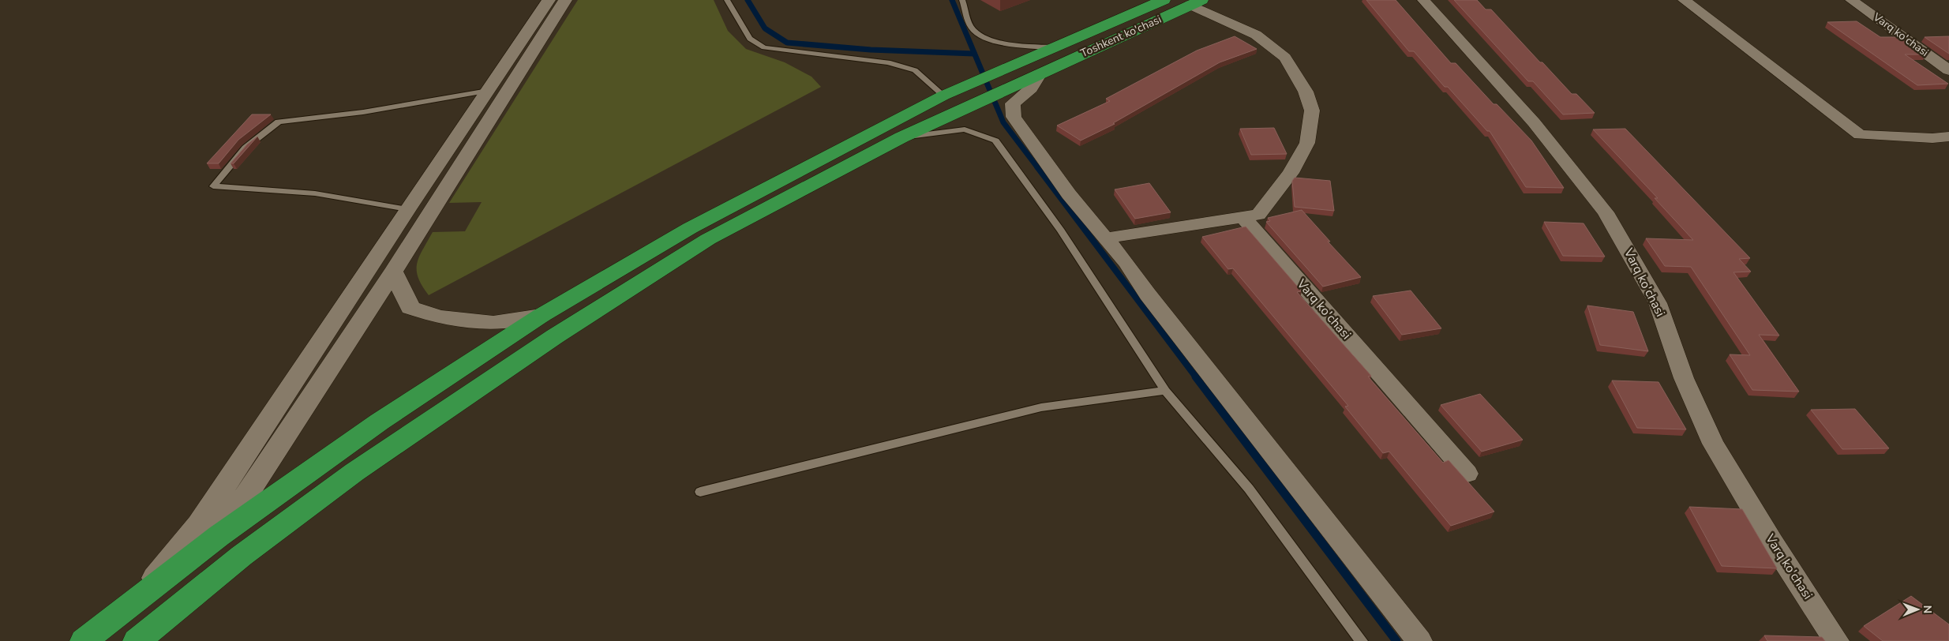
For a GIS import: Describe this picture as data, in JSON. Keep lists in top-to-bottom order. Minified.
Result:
{"streets":{"highway":["Toshkent ko'chasi"],"street":["Varq ko'chasi"]},"north":"right"}
